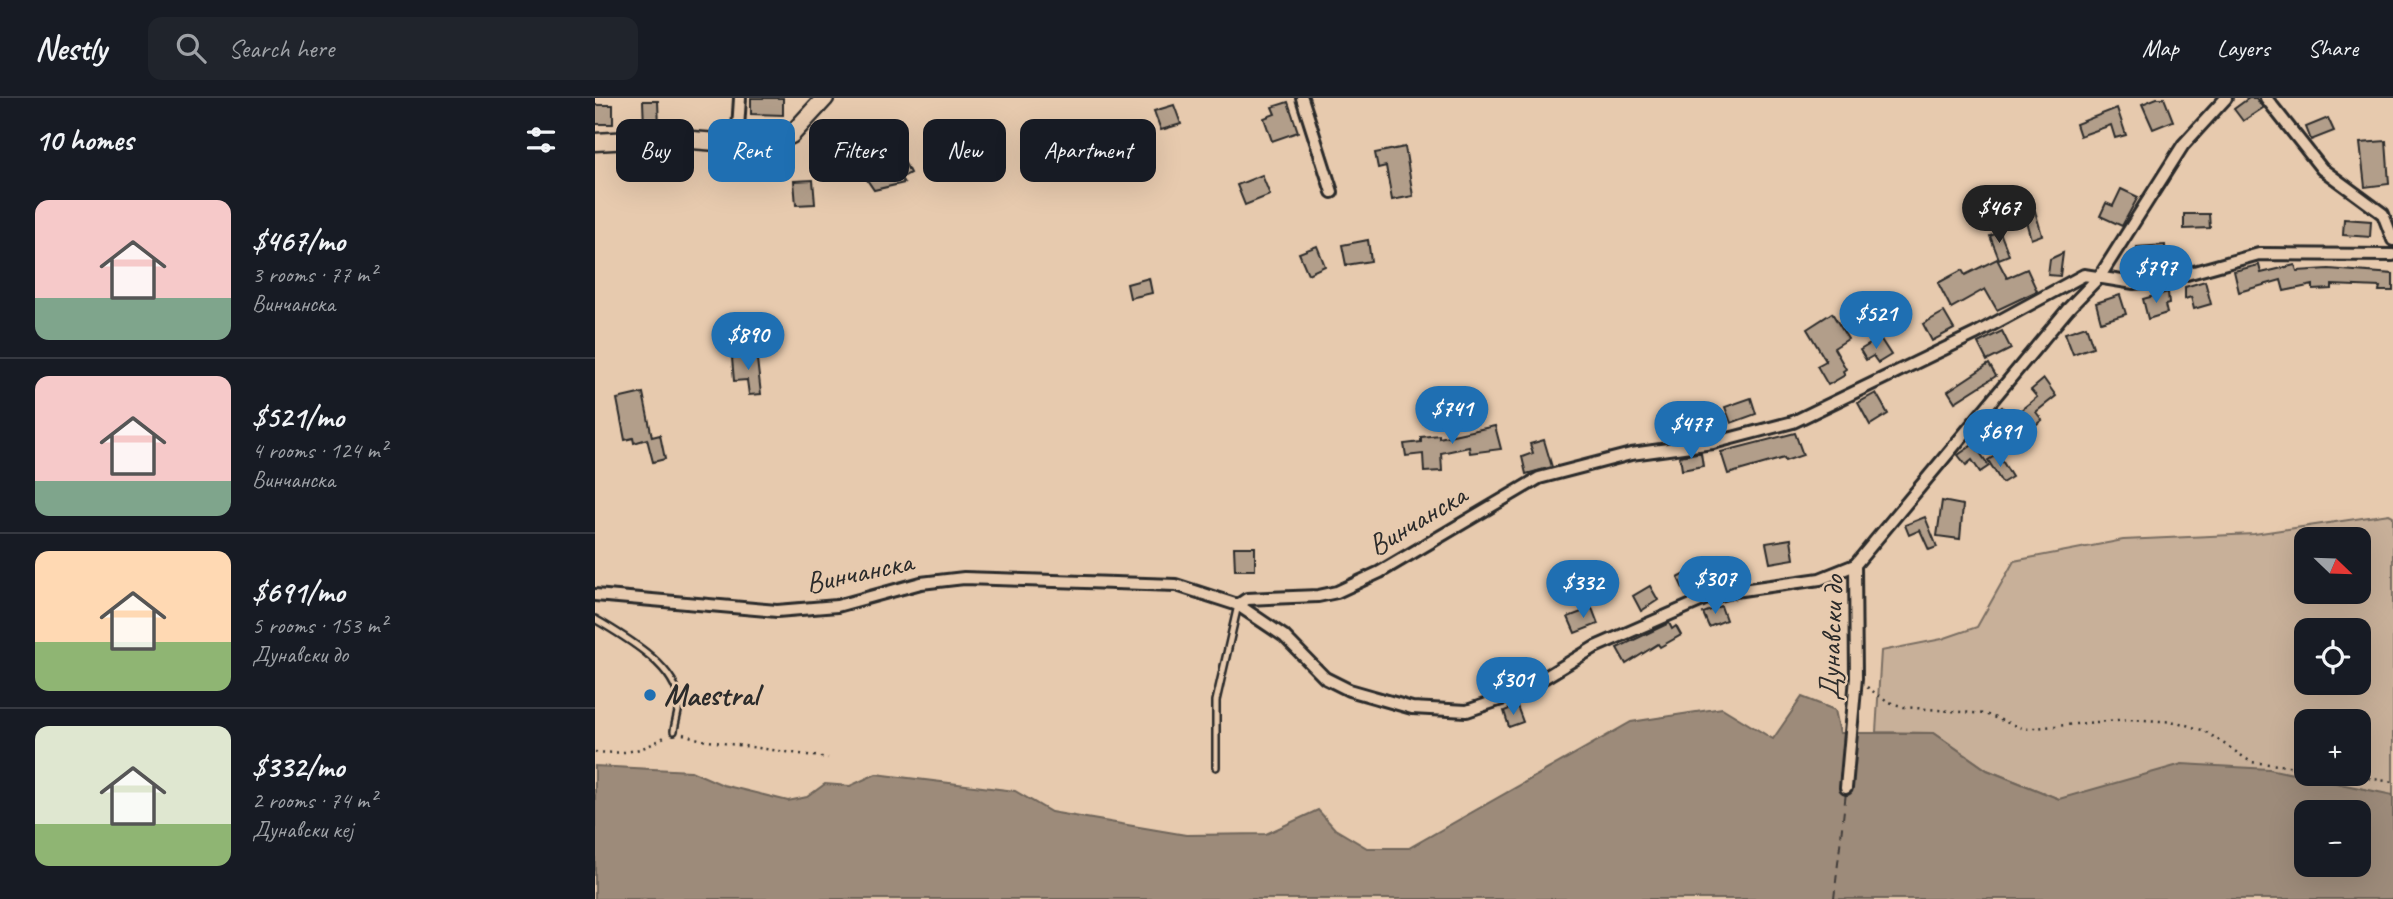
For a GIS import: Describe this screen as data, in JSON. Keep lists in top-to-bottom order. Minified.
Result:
{"streets":{"street":["Винчанска","Дунавски до"]},"crossings":[["Винчанска","Дунавски до"]],"places":["Maestral"],"north":"bottom right","page":{"header":"Nestly","search":"Search here","nav":["Map","Layers","Share"],"heading":"10 homes","chip":["Buy","Rent","Filters","New","Apartment"],"list":[{"name":"$467/mo","note":"3 rooms · 77 m² · Винчанска"},{"name":"$521/mo","note":"4 rooms · 124 m² · Винчанска"},{"name":"$691/mo","note":"5 rooms · 153 m² · Дунавски до"},{"name":"$332/mo","note":"2 rooms · 74 m² · Дунавски кеј"}],"price":["$467","$797","$521","$890","$741","$477","$691","$307","$332","$301"],"map_buttons":["+","−"]}}
